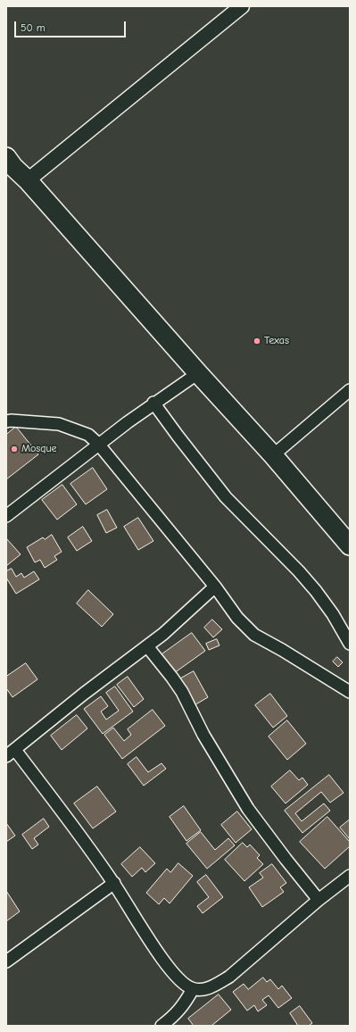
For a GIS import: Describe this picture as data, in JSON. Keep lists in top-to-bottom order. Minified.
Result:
{"places":["Texas","Mosque"],"scale_bar":"50 m"}
